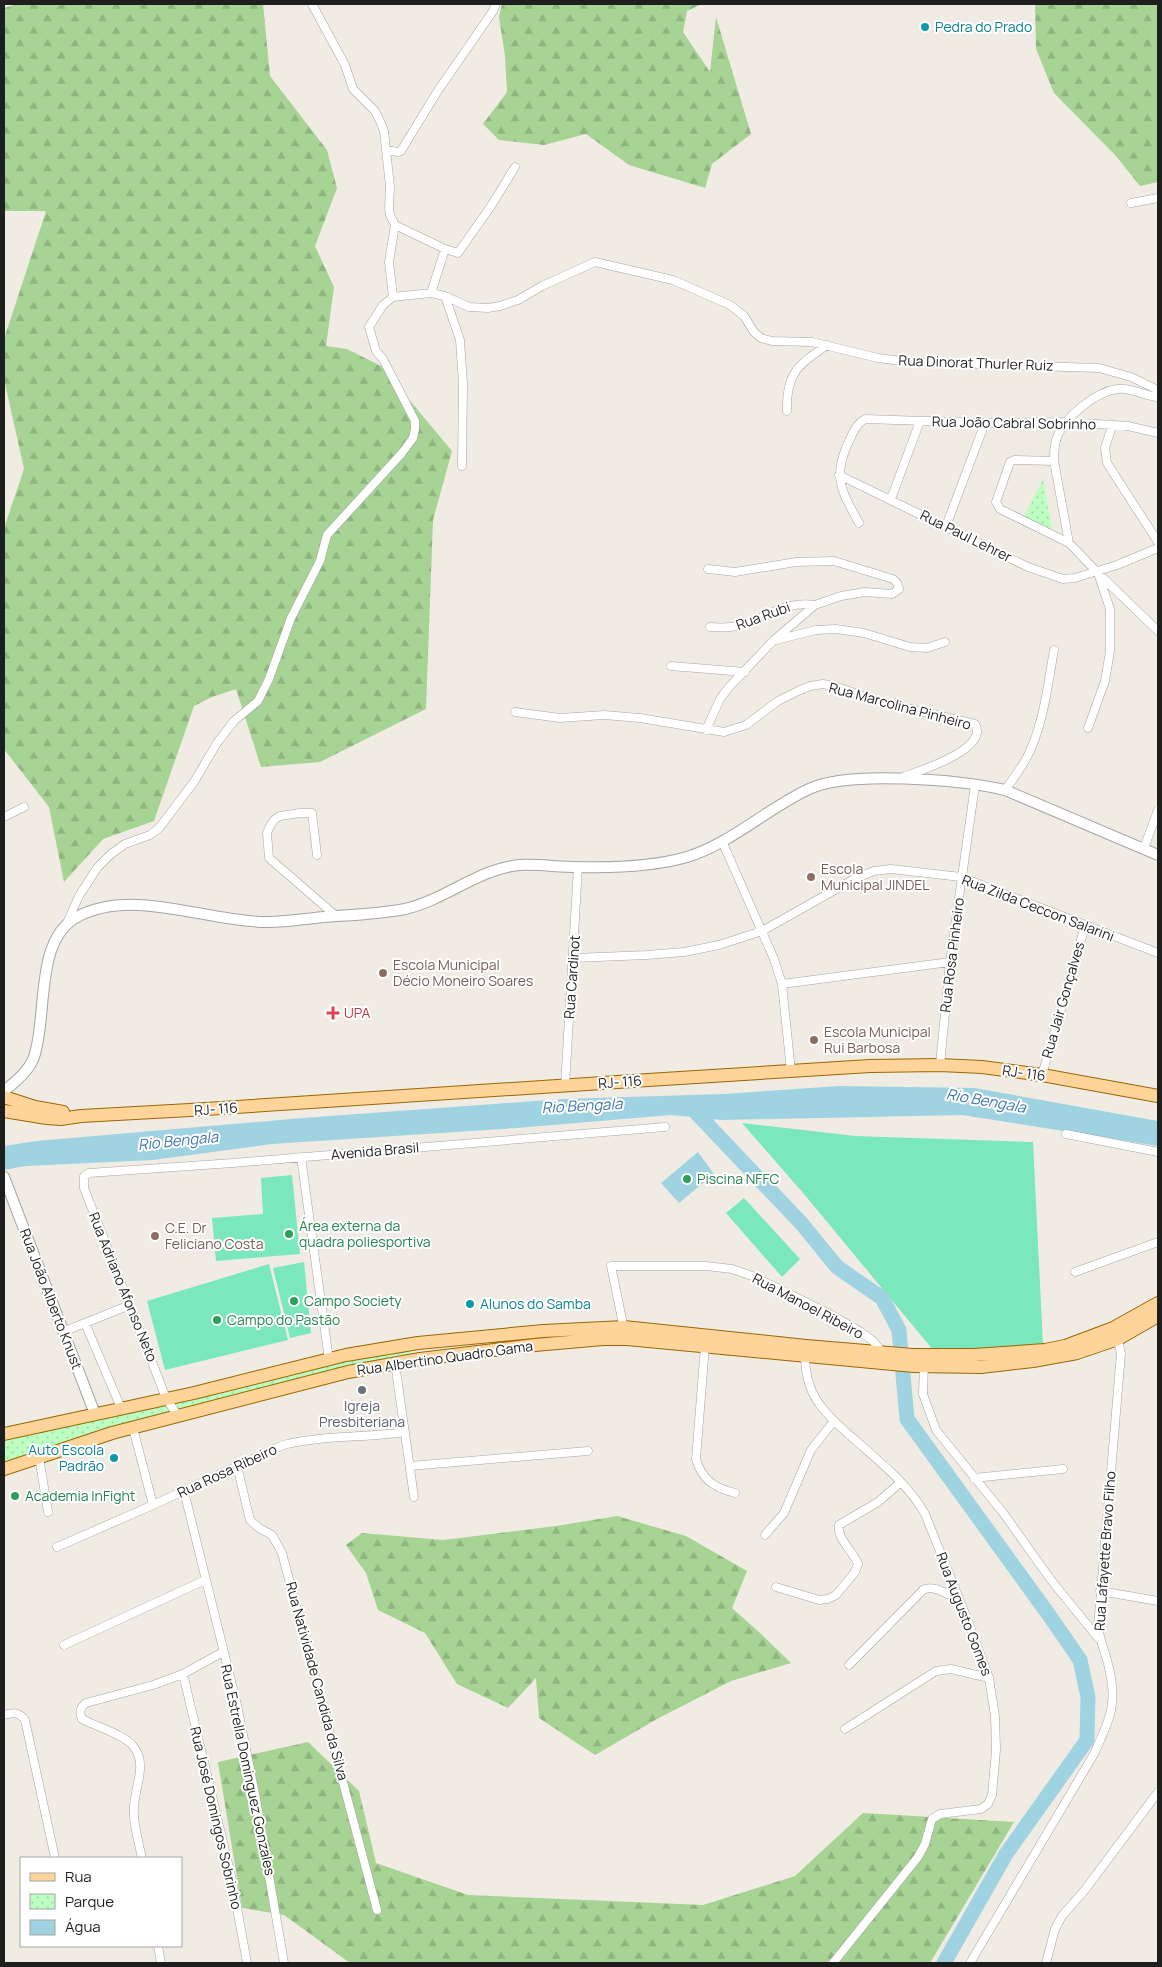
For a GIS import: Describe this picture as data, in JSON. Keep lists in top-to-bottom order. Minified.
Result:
{"streets":{"main road":["RJ- 116","Rua Albertino Quadro Gama"],"street":["Rua Dinorat Thurler Ruiz","Rua João Cabral Sobrinho","Rua Paul Lehrer","Rua Rubi","Rua Marcolina Pinheiro","Rua Zilda Ceccon Salarini","Rua Rosa Pinheiro","Rua Cardinot","Rua Jair Gonçalves","Avenida Brasil","Rua Adriano Afonso Neto","Rua João Alberto Knust","Rua Manoel Ribeiro","Rua Rosa Ribeiro","Rua Lafayette Bravo Filho","Rua Augusto Gomes","Rua Natividade Candida da Silva","Rua Estrella Dominguez Gonzales","Rua José Domingos Sobrinho"]},"crossings":[["Rua João Cabral Sobrinho","Rua Paul Lehrer"],["Rua Zilda Ceccon Salarini","Rua Rosa Pinheiro"],["Rua Zilda Ceccon Salarini","Rua Cardinot"],["Rua Zilda Ceccon Salarini","Rua Jair Gonçalves"],["Rua Rosa Pinheiro","RJ- 116"],["Rua Cardinot","RJ- 116"],["Rua Jair Gonçalves","RJ- 116"],["Avenida Brasil","Rua Adriano Afonso Neto"],["Rua Adriano Afonso Neto","Rua Albertino Quadro Gama"],["Rua João Alberto Knust","Rua Albertino Quadro Gama"],["Rua Manoel Ribeiro","Rua Albertino Quadro Gama"],["Rua Albertino Quadro Gama","Rua Lafayette Bravo Filho"],["Rua Albertino Quadro Gama","Rua Augusto Gomes"],["Rua Rosa Ribeiro","Rua Natividade Candida da Silva"],["Rua Rosa Ribeiro","Rua Estrella Dominguez Gonzales"]],"water":["Rio Bengala"],"places":{"other":["Pedra do Prado","Escola Municipal JINDEL","Escola Municipal Décio Moneiro Soares","Escola Municipal Rui Barbosa","Piscina NFFC","Área externa da quadra poliesportiva","C.E. Dr Feliciano Costa","Campo Society","Alunos do Samba","Campo do Pastão","Igreja Presbiteriana","Auto Escola Padrão","Academia InFight"],"health":["UPA"]},"legend":["Rua","Parque","Água"]}
